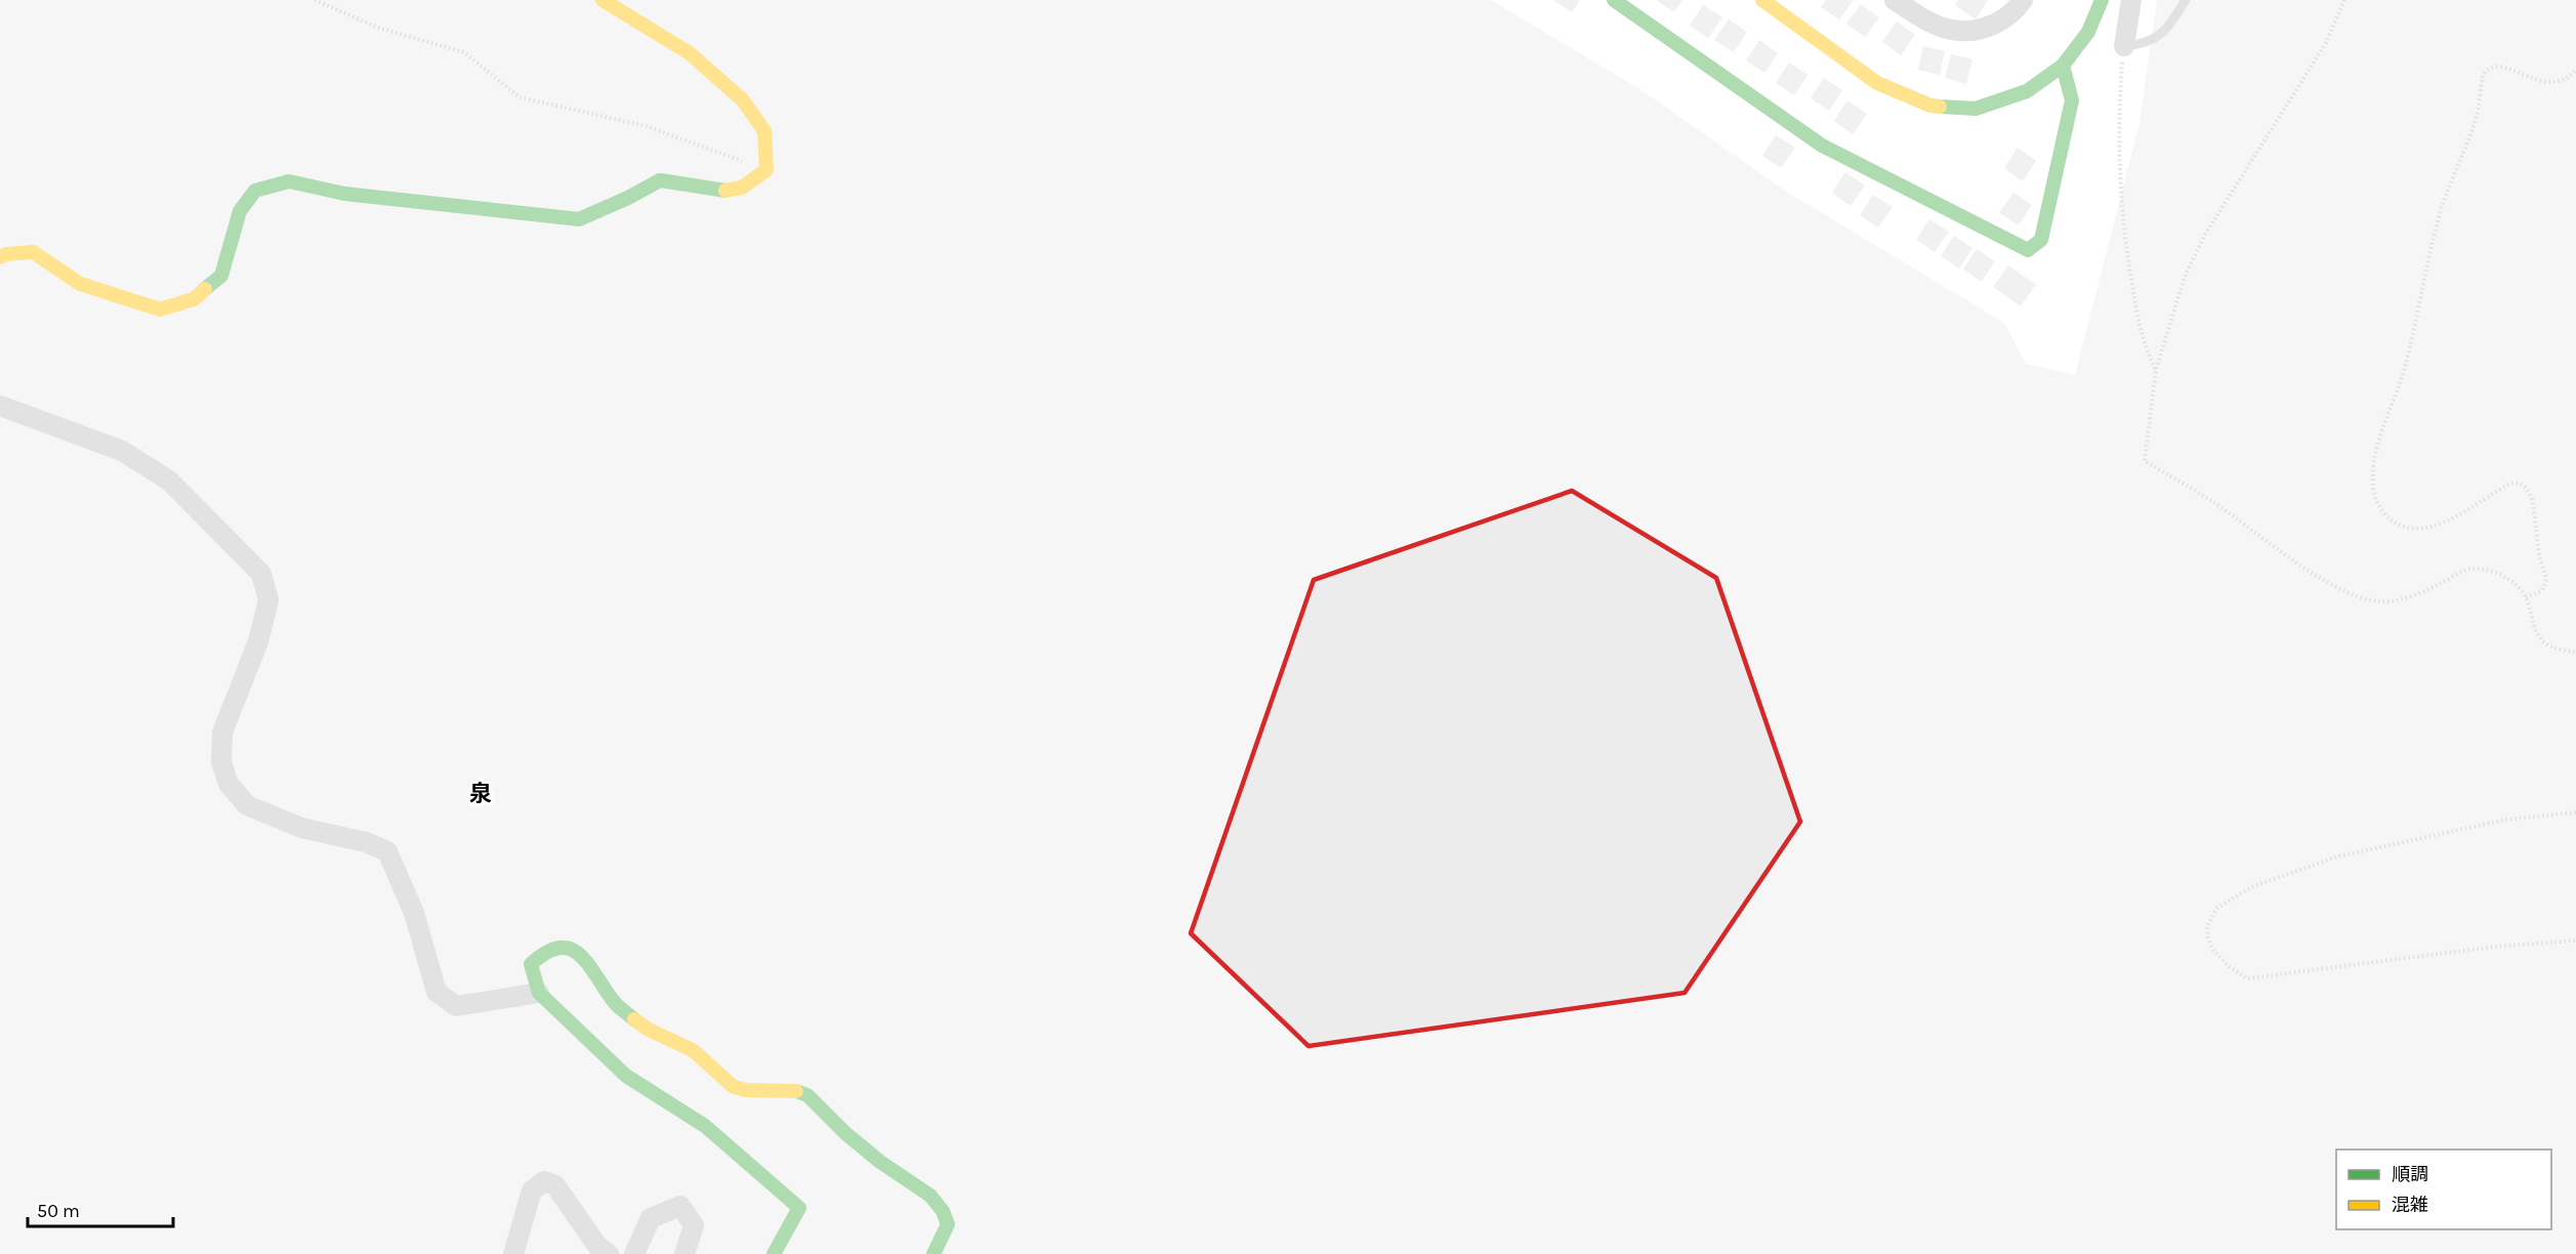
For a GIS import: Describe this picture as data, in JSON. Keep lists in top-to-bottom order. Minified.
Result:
{"districts":["泉"],"legend":["順調","混雑"],"scale_bar":"50 m"}
